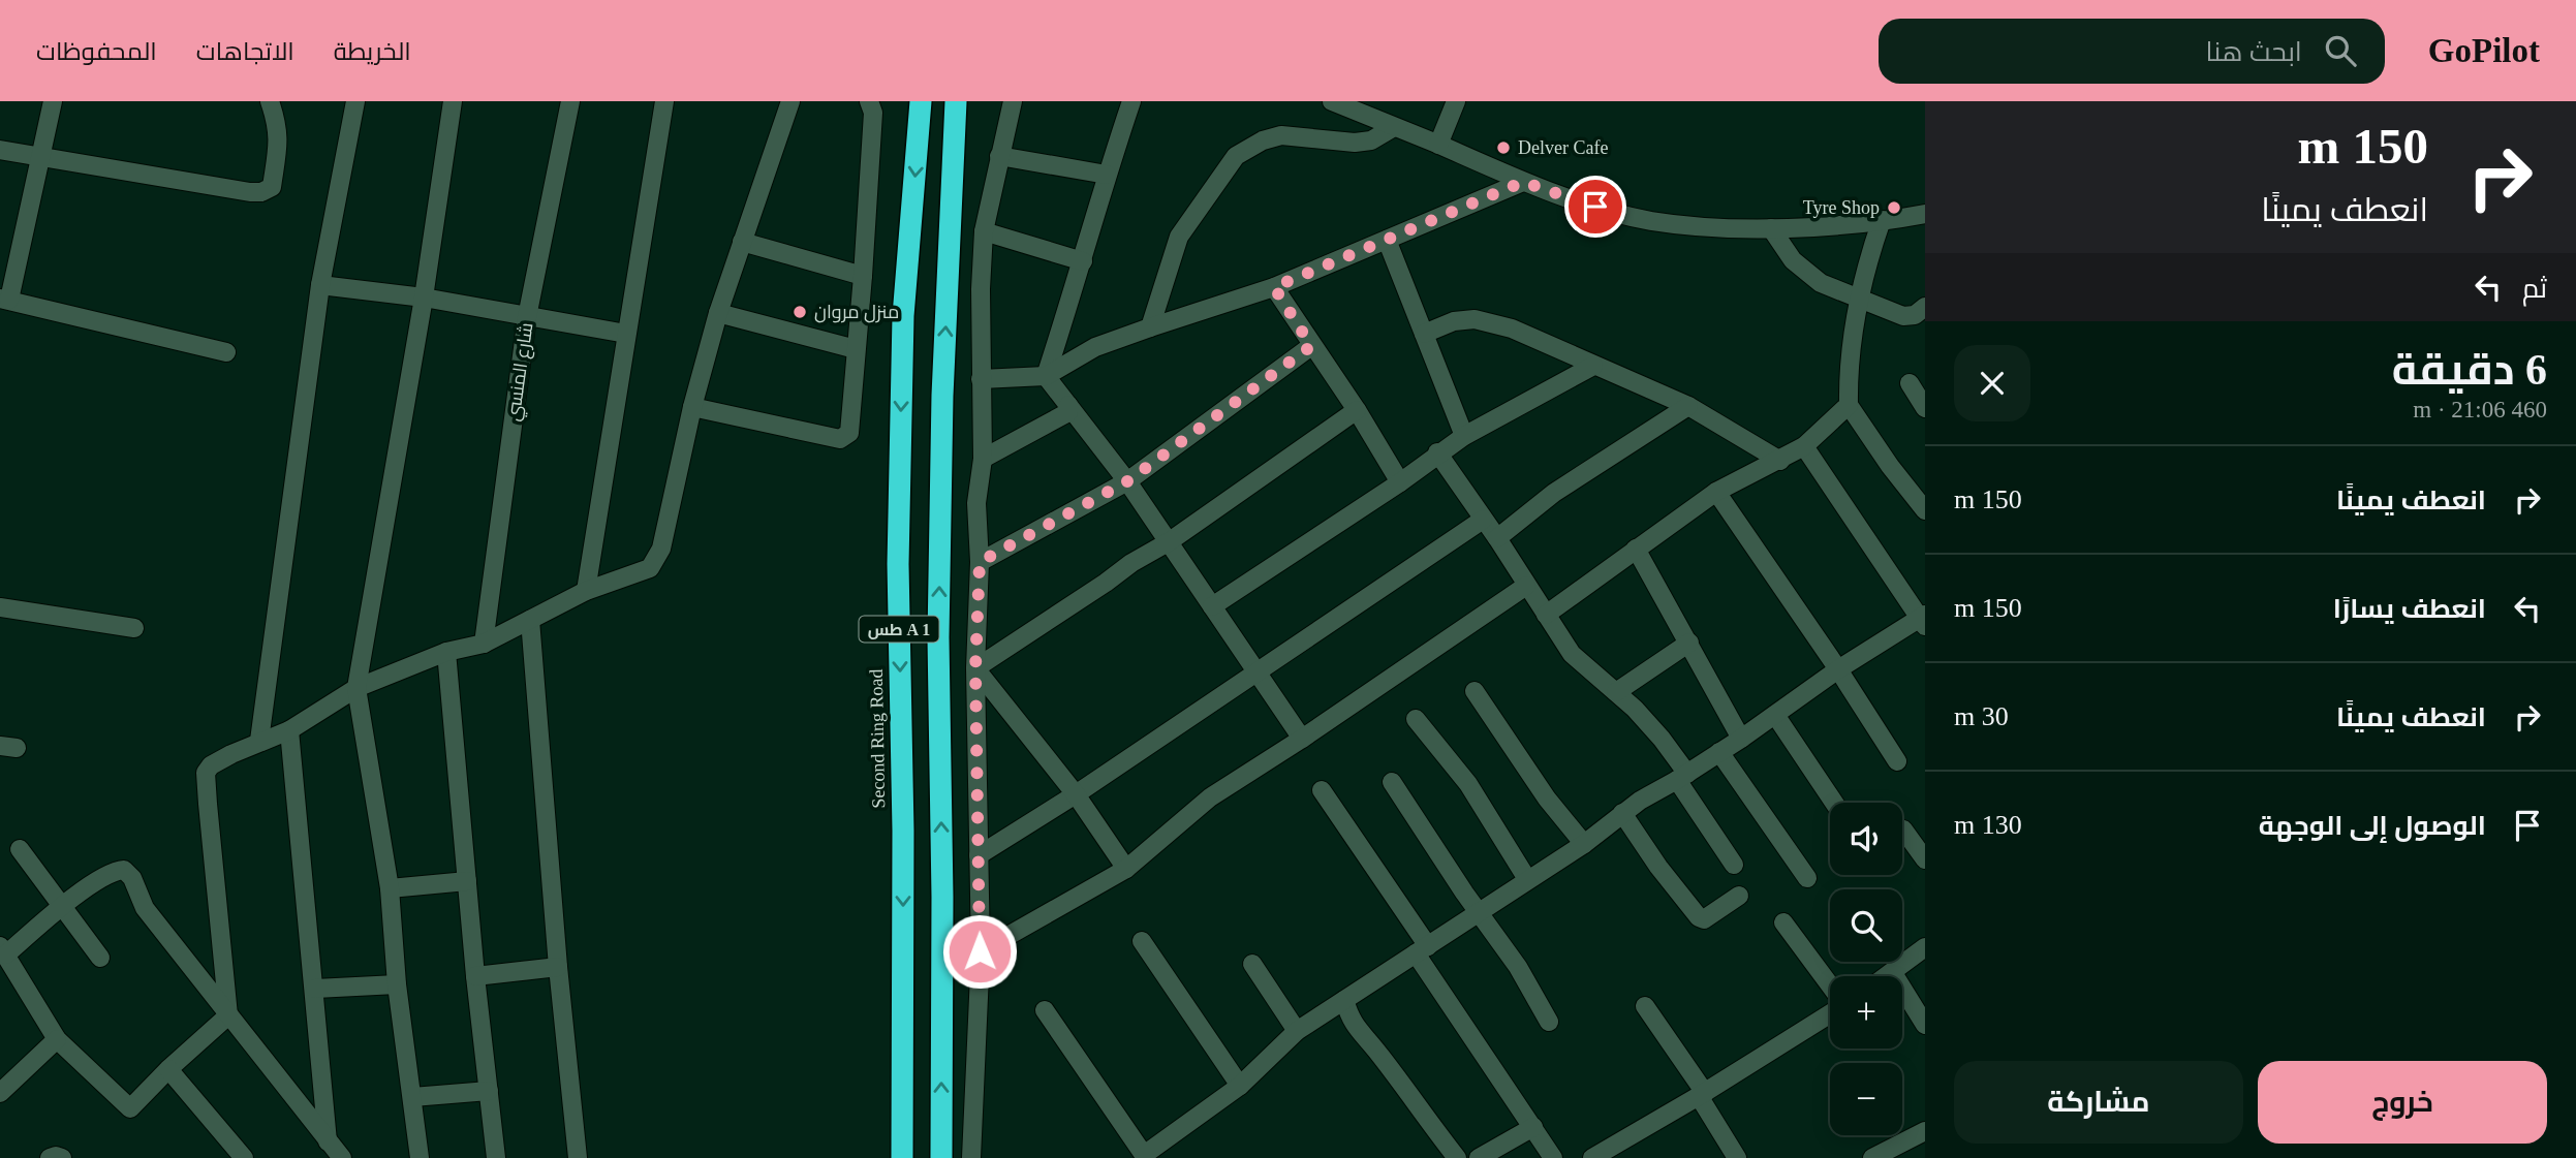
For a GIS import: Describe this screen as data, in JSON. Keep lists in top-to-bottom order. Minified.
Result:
{"streets":{"highway":["طس A 1","Second Ring Road"],"street":["شارع المنسي"]},"places":["Delver Cafe","Tyre Shop","منزل مروان"],"page":{"header":"GoPilot","search":"ابحث هنا","nav":["الخريطة","الاتجاهات","المحفوظات"],"turn":["150 m","انعطف يمينًا"],"then":"ثم","heading":["6 دقيقة","460 m · 21:06"],"list":[{"name":"انعطف يمينًا","value":"150 m"},{"name":"انعطف يسارًا","value":"150 m"},{"name":"انعطف يمينًا","value":"30 m"},{"name":"الوصول إلى الوجهة","value":"130 m"}],"map_buttons":["+","−"],"buttons":["خروج","مشاركة"]}}
